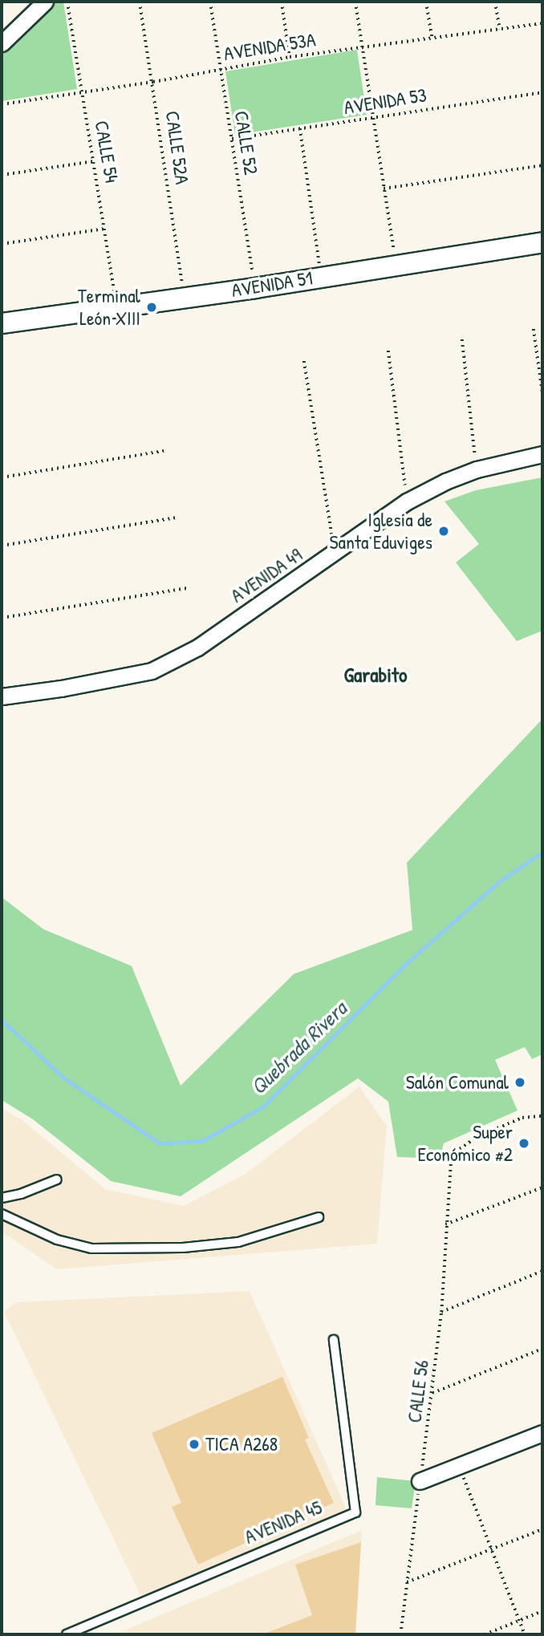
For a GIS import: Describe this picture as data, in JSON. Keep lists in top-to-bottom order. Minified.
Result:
{"streets":{"street":["AVENIDA 51","AVENIDA 49"],"lane":["AVENIDA 45"],"path":["AVENIDA 53A","AVENIDA 53","CALLE 52","CALLE 52A","CALLE 54","CALLE 56"]},"crossings":[["AVENIDA 53A","CALLE 52"],["AVENIDA 53A","CALLE 52A"],["AVENIDA 53A","CALLE 54"],["AVENIDA 53","CALLE 52"],["CALLE 52","AVENIDA 51"],["CALLE 52A","AVENIDA 51"],["CALLE 54","AVENIDA 51"]],"districts":["Garabito"],"water":["Quebrada Rivera"],"places":["Terminal León XIII","Iglesia de Santa Eduviges","Salón Comunal","Super Económico #2","TICA A268"]}
